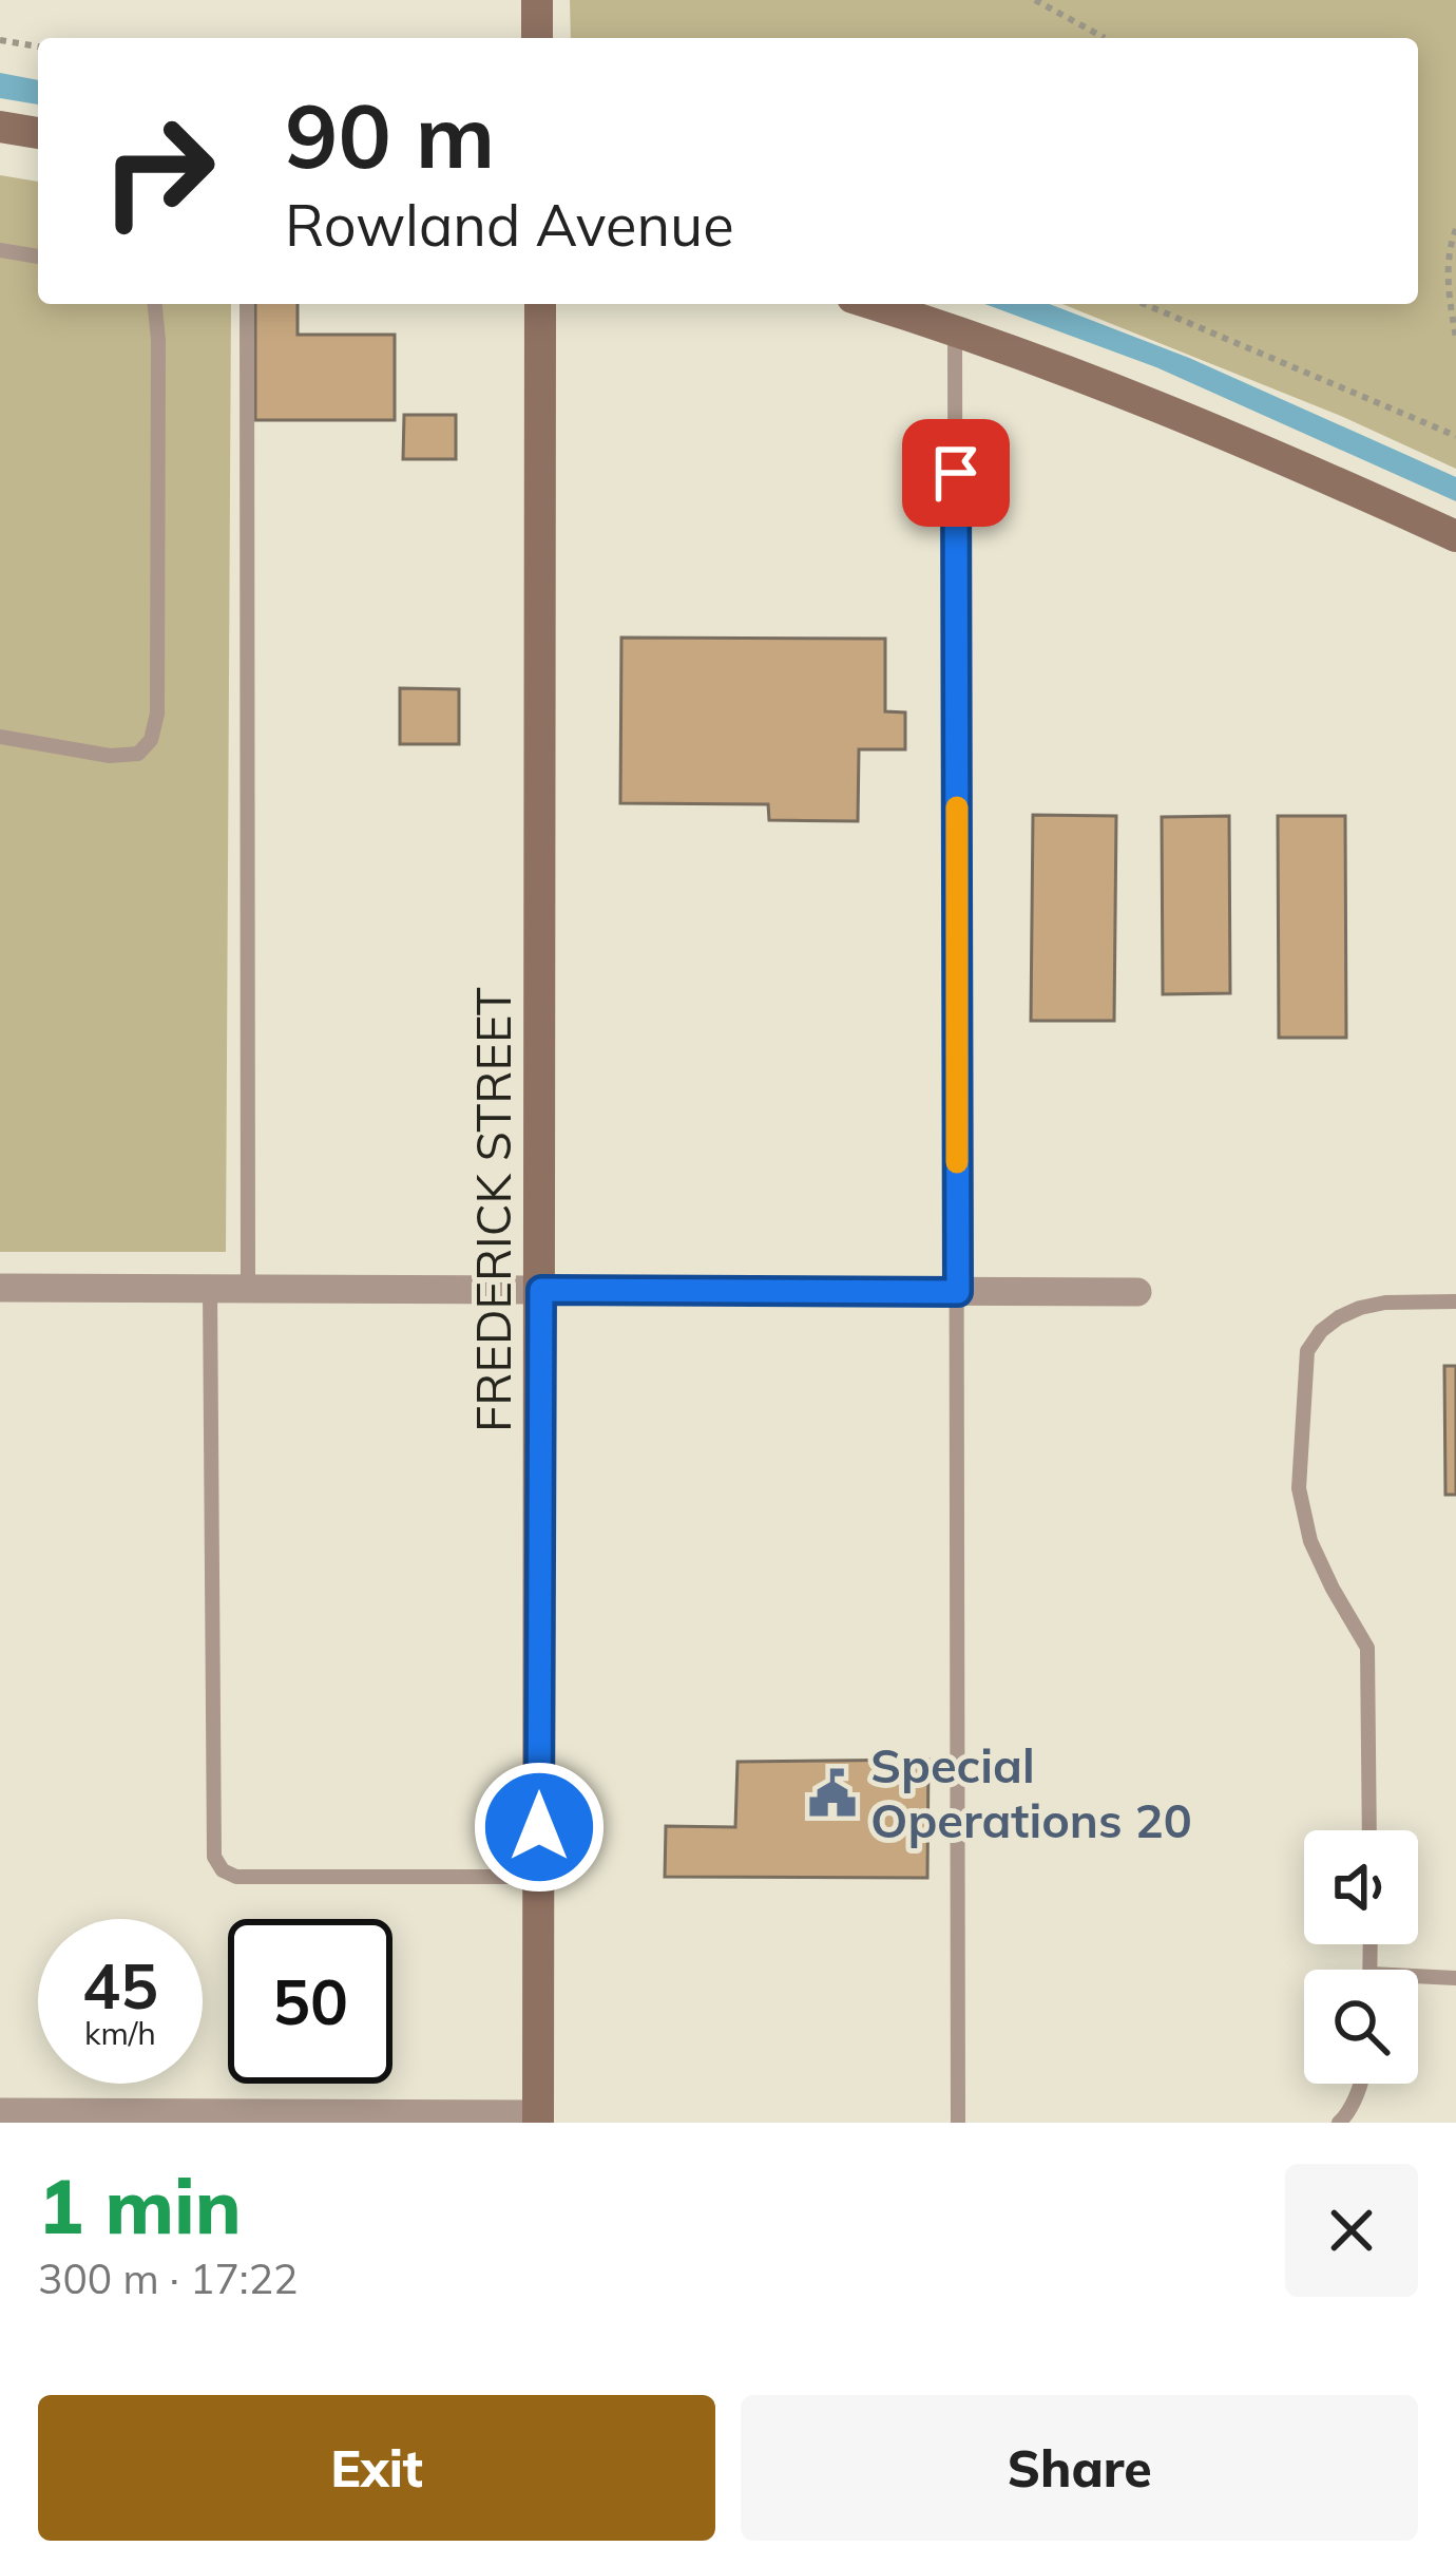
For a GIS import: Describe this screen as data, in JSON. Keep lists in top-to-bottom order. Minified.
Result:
{"streets":{"main road":["FREDERICK STREET"]},"places":{"public building":["Special Operations 20"]},"page":{"turn":["90 m","Rowland Avenue"],"speed":"45 km/h","limit":"50","heading":["1 min","300 m · 17:22"],"buttons":["Exit","Share"]}}
